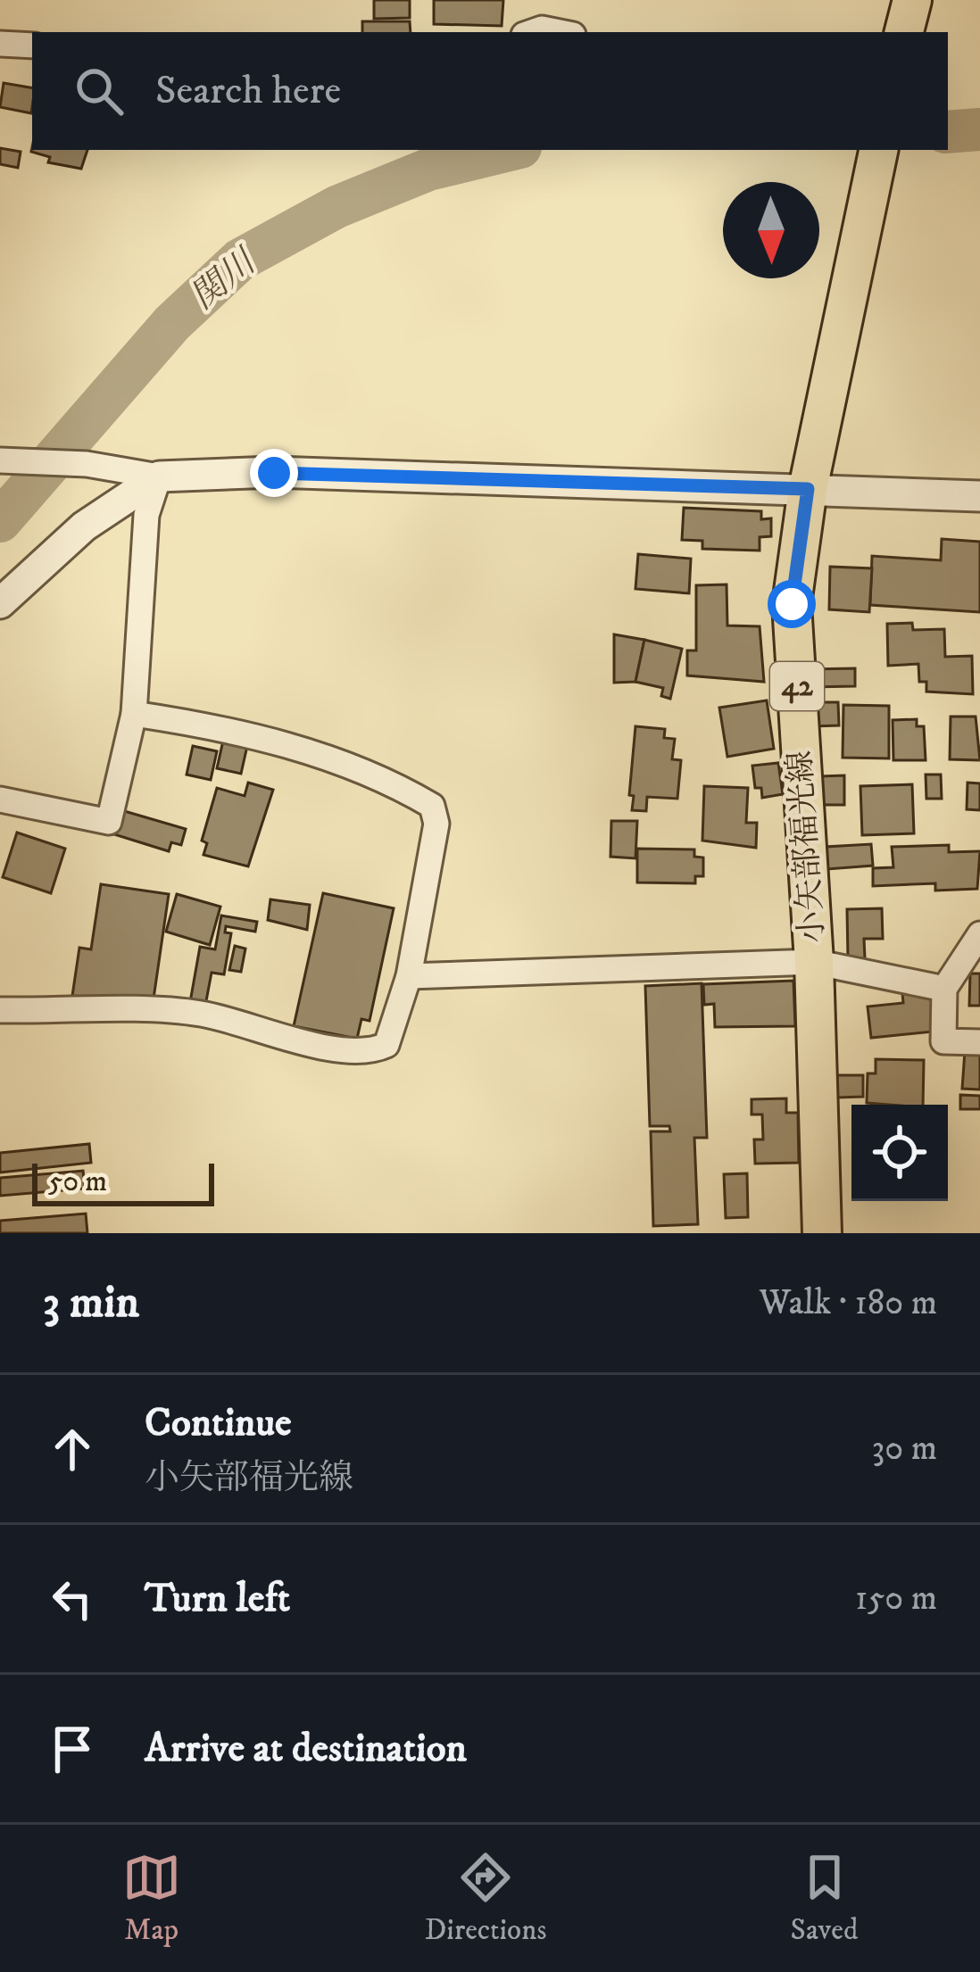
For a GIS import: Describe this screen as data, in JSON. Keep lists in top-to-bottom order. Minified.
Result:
{"streets":{"main road":["42","小矢部福光線"]},"water":["関川"],"scale_bar":"50 m","north":"bottom","page":{"search":"Search here","scale":"50 m","heading":["3 min","Walk · 180 m"],"list":[["Continue","小矢部福光線","30 m"],["Turn left","150 m"],"Arrive at destination"],"nav":["Map","Directions","Saved"]}}
